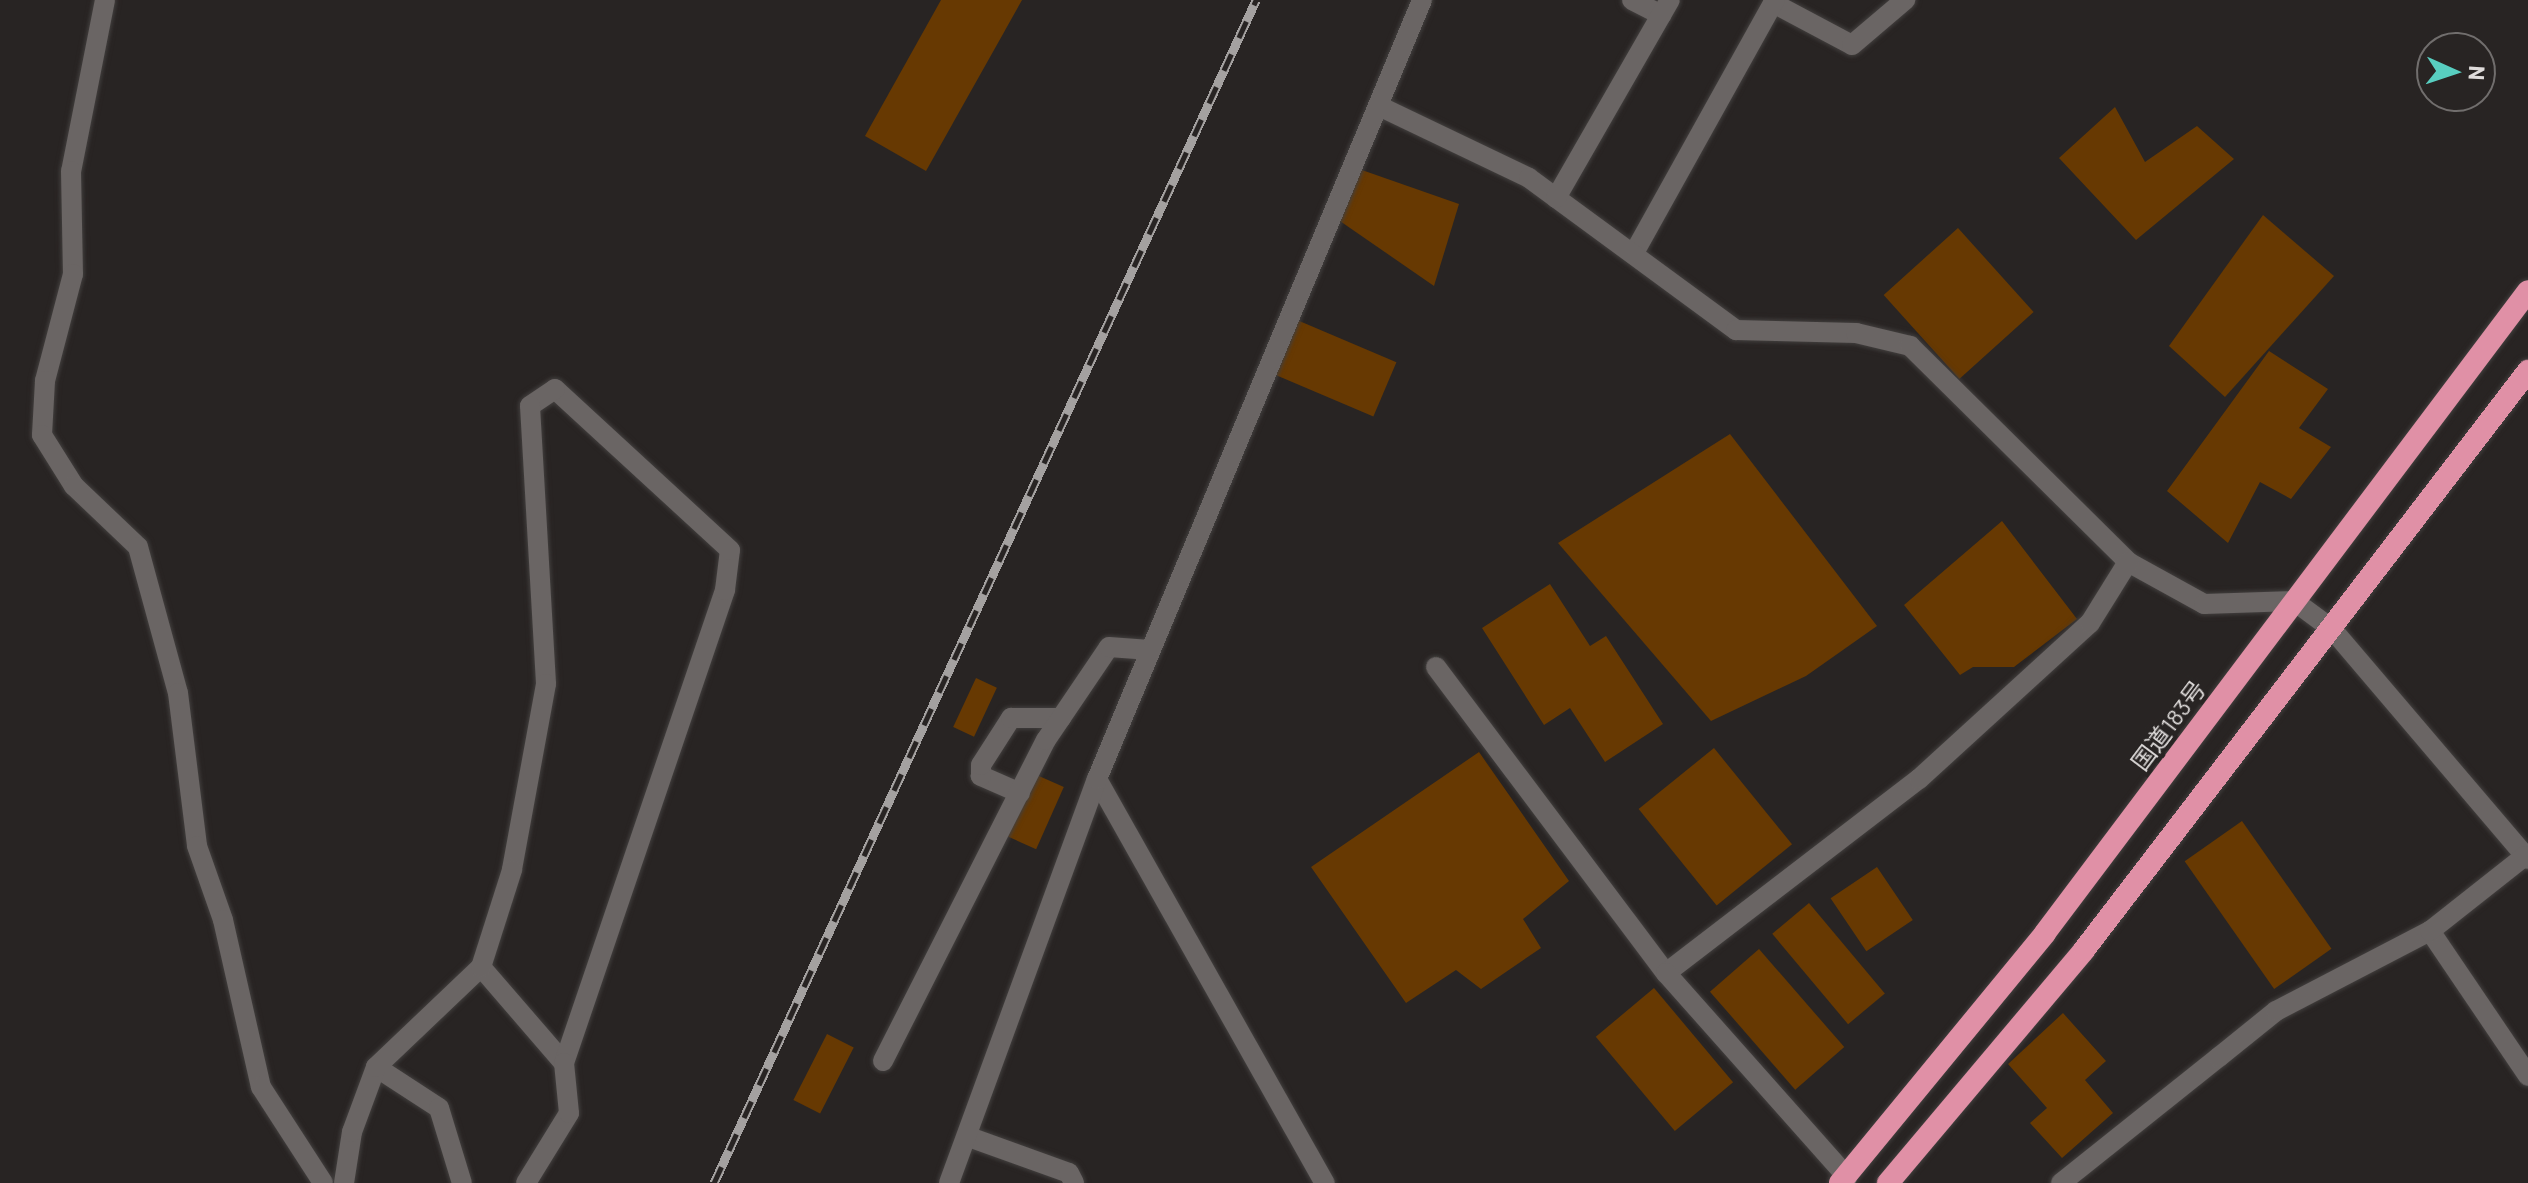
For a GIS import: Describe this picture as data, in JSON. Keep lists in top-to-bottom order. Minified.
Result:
{"streets":{"highway":["国道183号"]},"north":"right"}
